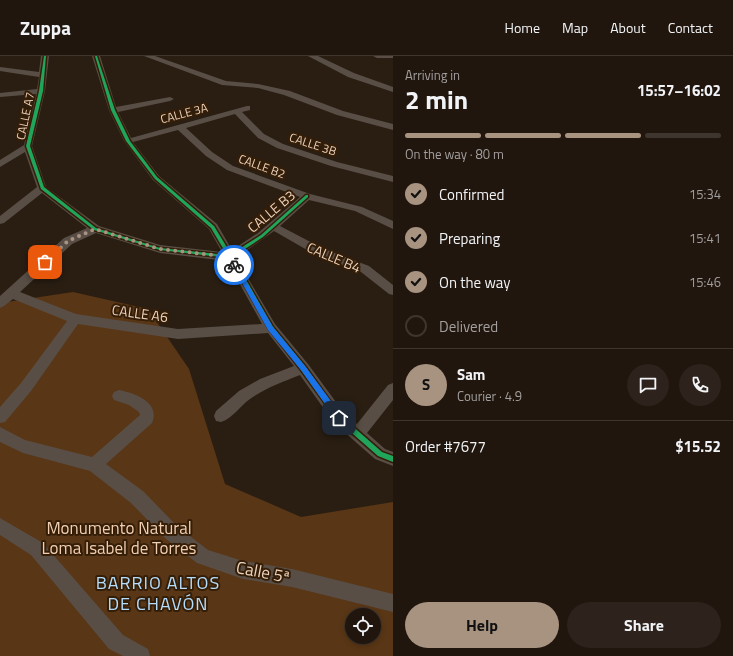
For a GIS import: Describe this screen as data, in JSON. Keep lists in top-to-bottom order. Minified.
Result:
{"streets":{"street":["CALLE 3A","CALLE A7","CALLE 3B","CALLE B2","CALLE B3","CALLE B4","CALLE A6","Calle 5ª"]},"crossings":[["CALLE 3A","CALLE 3B"],["CALLE 3A","CALLE B2"],["CALLE B2","CALLE B3"],["CALLE B3","CALLE B4"]],"districts":["BARRIO ALTOS DE CHAVÓN"],"parks":["Monumento Natural Loma Isabel de Torres"],"page":{"header":"Zuppa","nav":["Home","Map","About","Contact"],"heading":["2 min","Arriving in","15:57–16:02"],"panel":["Sam","Courier · 4.9","Order #7677","$15.52"],"bar":"On the way · 80 m","list":[["Confirmed","15:34"],["Preparing","15:41"],["On the way","15:46"],"Delivered"],"round":"S","buttons":["Help","Share"]}}
